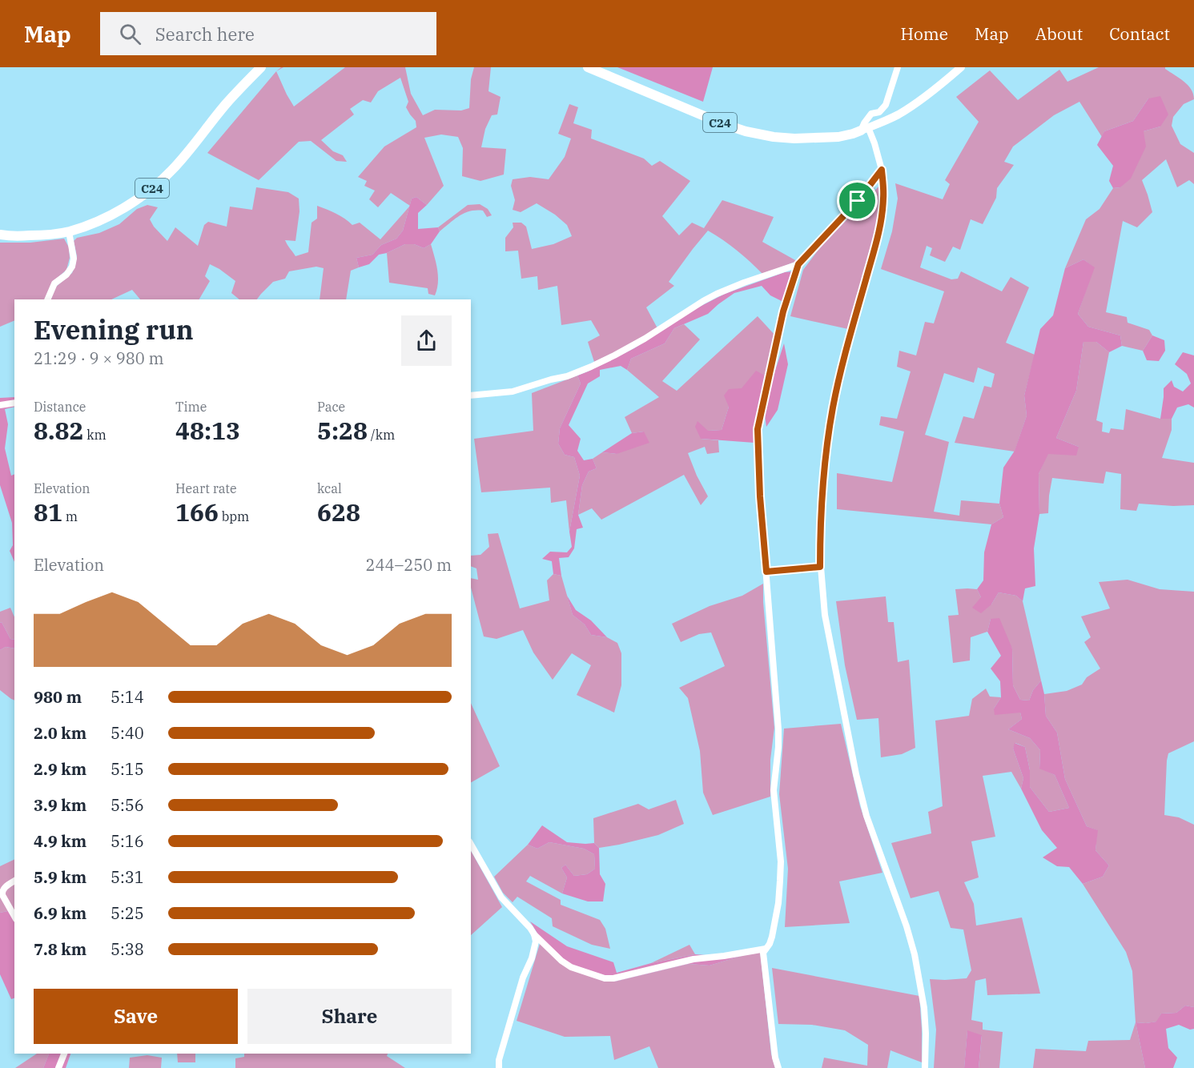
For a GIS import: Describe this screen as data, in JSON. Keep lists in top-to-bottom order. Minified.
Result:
{"streets":{"main road":["C24"]},"page":{"header":"Map","search":"Search here","nav":["Home","Map","About","Contact"],"heading":["Evening run","21:29 · 9 × 980 m"],"stats":[["Distance","8.82 km"],["Time","48:13"],["Pace","5:28 /km"],["Elevation","81 m"],["Heart rate","166 bpm"],["kcal","628"]],"chart":["Elevation","244–250 m"],"list":[{"name":"980 m","note":"5:14"},{"name":"2.0 km","note":"5:40"},{"name":"2.9 km","note":"5:15"},{"name":"3.9 km","note":"5:56"},{"name":"4.9 km","note":"5:16"},{"name":"5.9 km","note":"5:31"},{"name":"6.9 km","note":"5:25"},{"name":"7.8 km","note":"5:38"}],"buttons":["Save","Share"]}}
